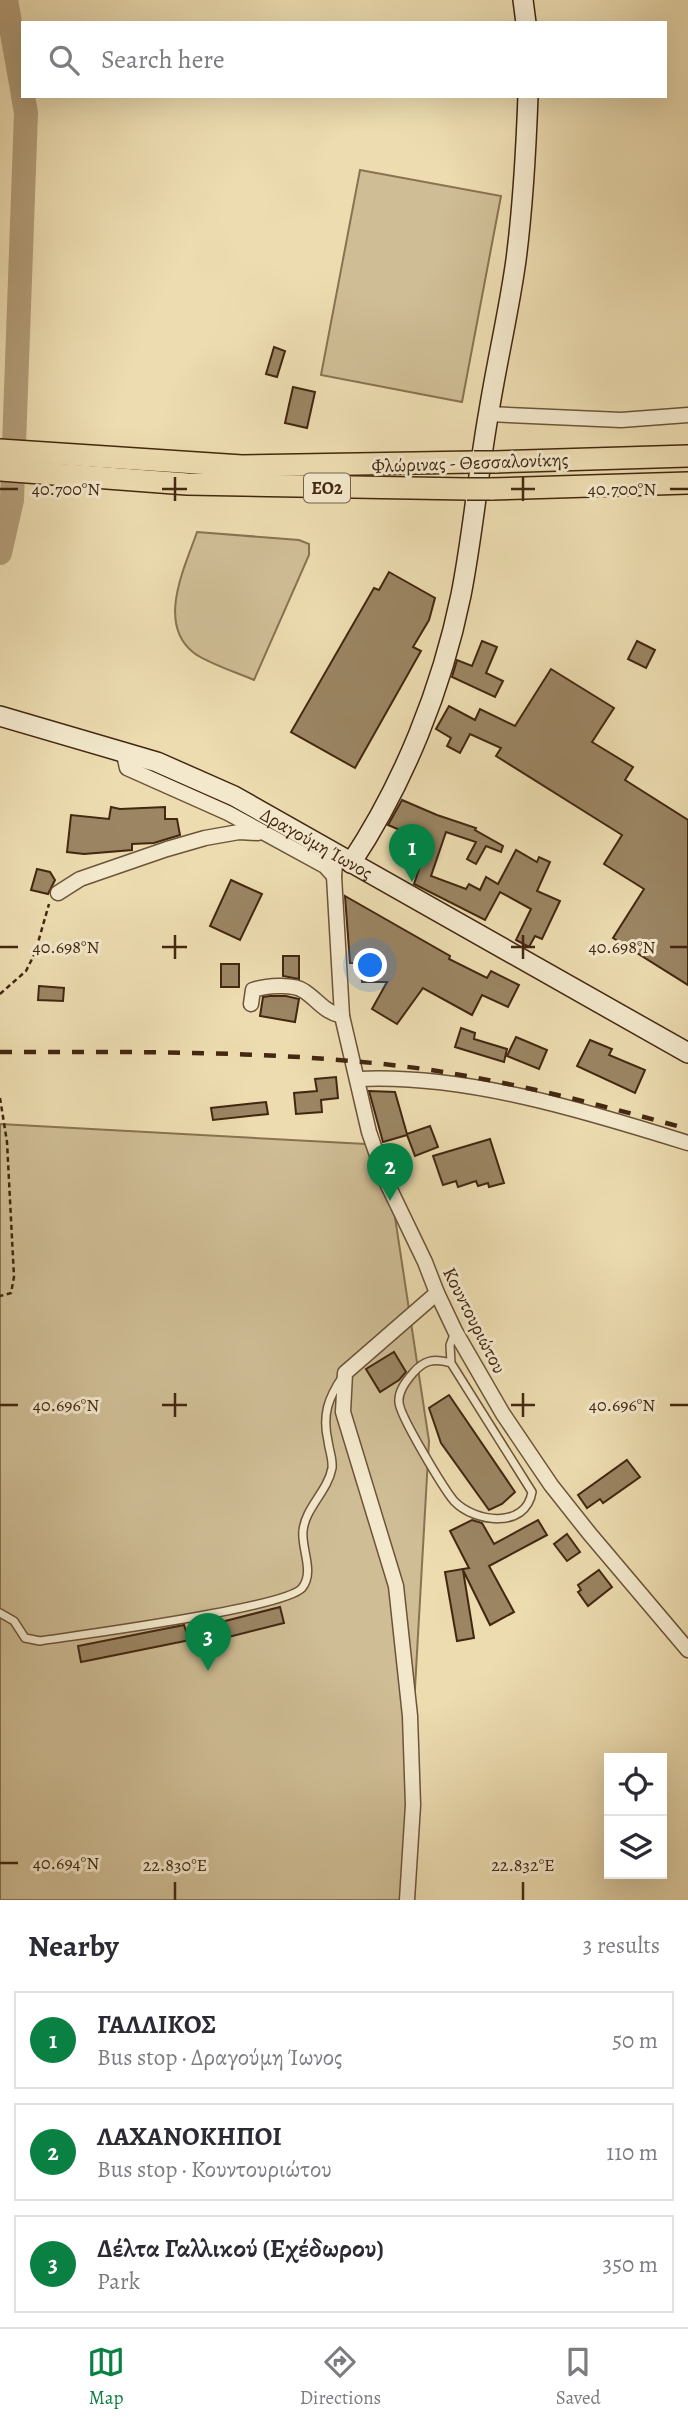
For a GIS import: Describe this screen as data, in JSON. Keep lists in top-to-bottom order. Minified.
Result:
{"streets":{"main road":["Φλώρινας - Θεσσαλονίκης","ΕΟ2"],"street":["Δραγούμη Ίωνος","Κουντουριώτου"]},"crossings":[["Δραγούμη Ίωνος","Κουντουριώτου"]],"page":{"search":"Search here","pins":["1","2","3"],"heading":["Nearby","3 results"],"list":[{"mark":"1","name":"ΓΑΛΛΙΚΟΣ","note":"Bus stop · Δραγούμη Ίωνος","value":"50 m"},{"mark":"2","name":"ΛΑΧΑΝΟΚΗΠΟΙ","note":"Bus stop · Κουντουριώτου","value":"110 m"},{"mark":"3","name":"Δέλτα Γαλλικού (Εχέδωρου)","note":"Park","value":"350 m"}],"nav":["Map","Directions","Saved"]},"coordinates":["40.700°N","40.698°N","40.696°N","40.694°N","22.830°E","22.832°E"]}
